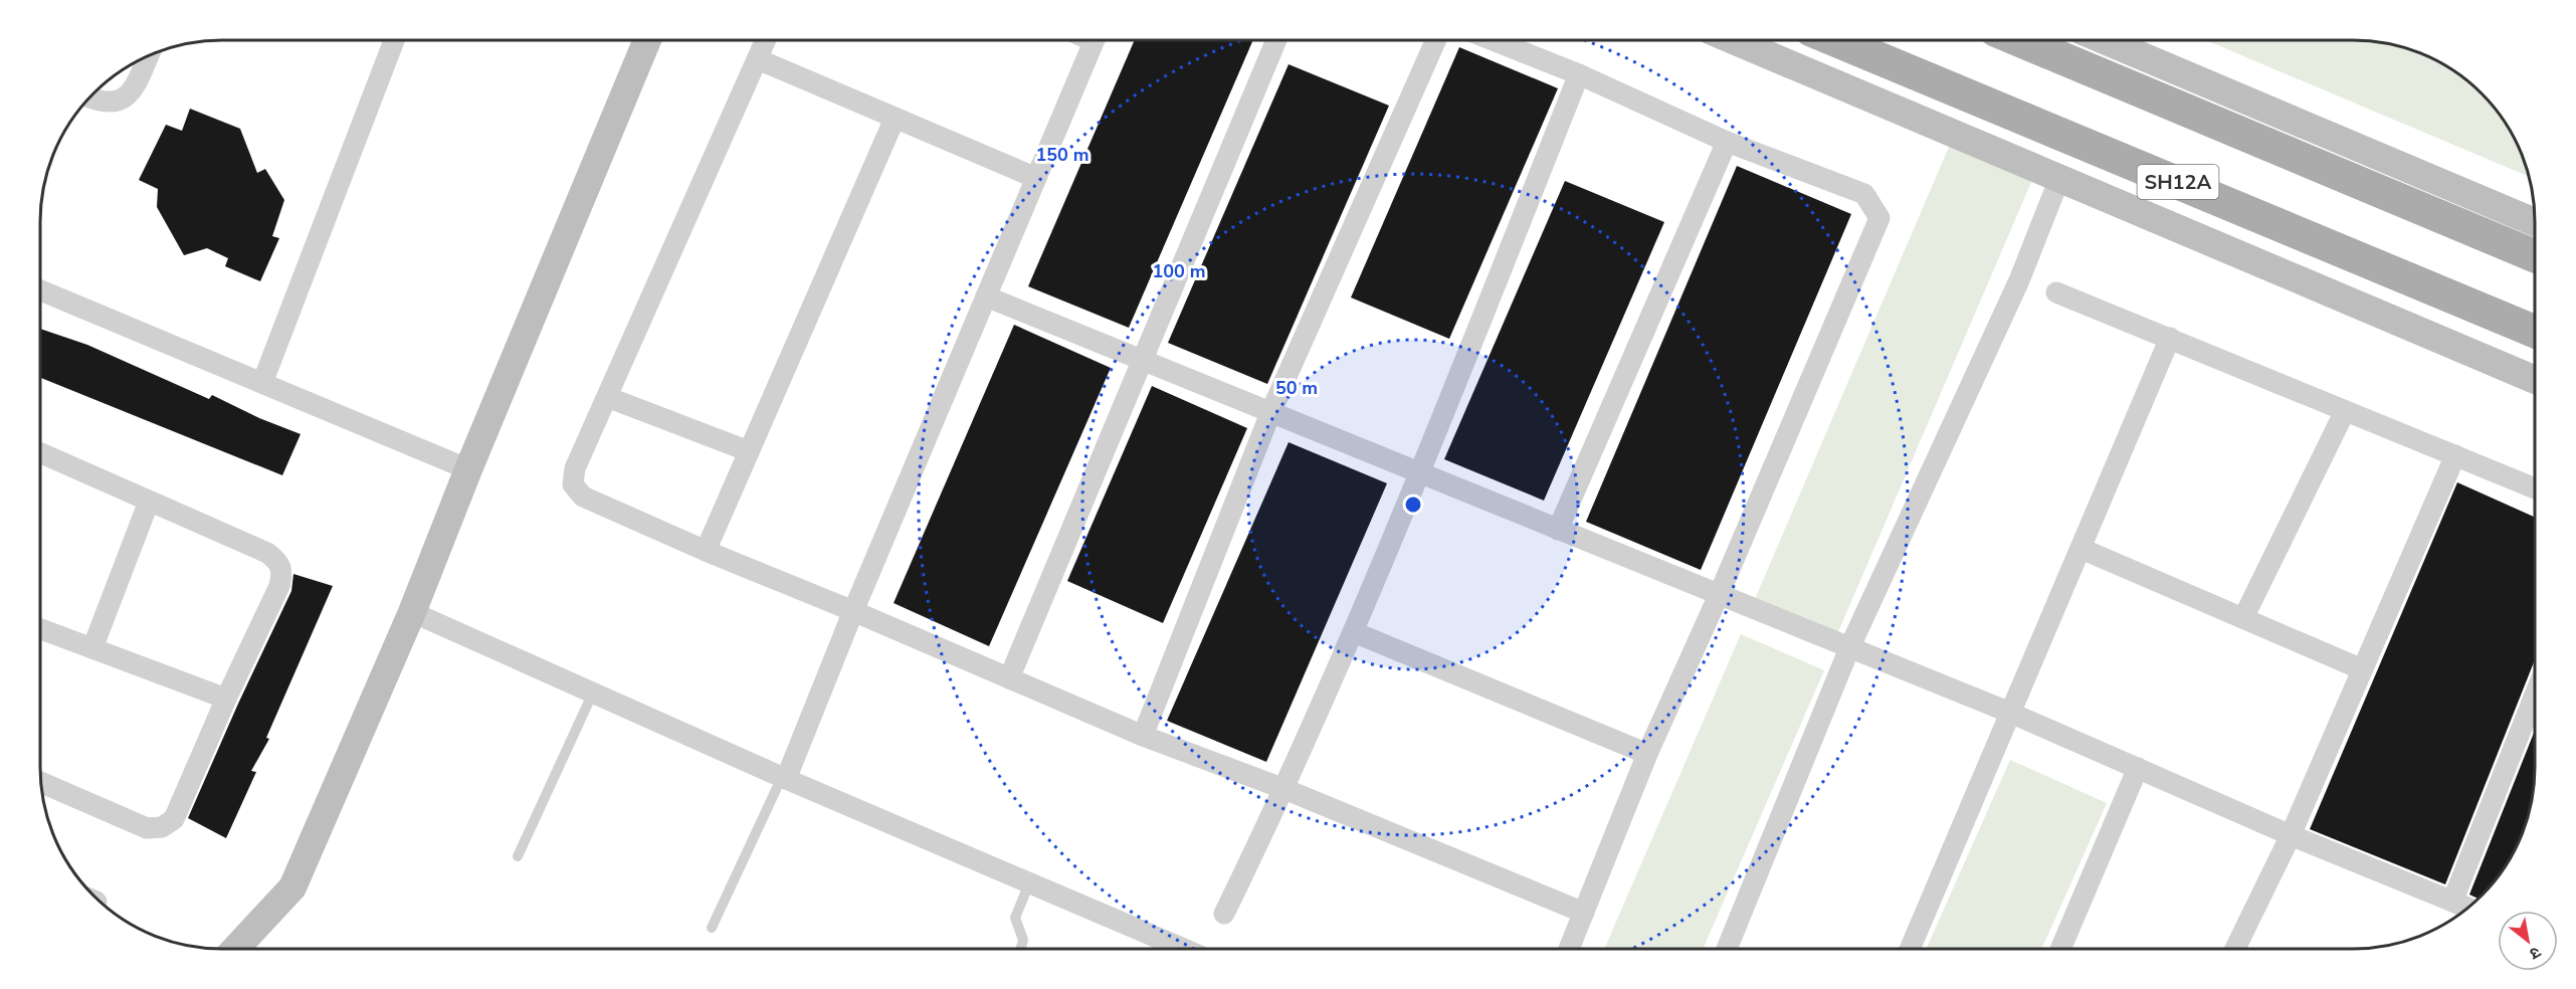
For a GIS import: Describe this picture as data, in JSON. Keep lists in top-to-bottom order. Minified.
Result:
{"streets":{"main road":["SH12A"]},"north":"bottom right","rings":["150 m","100 m","50 m"]}
